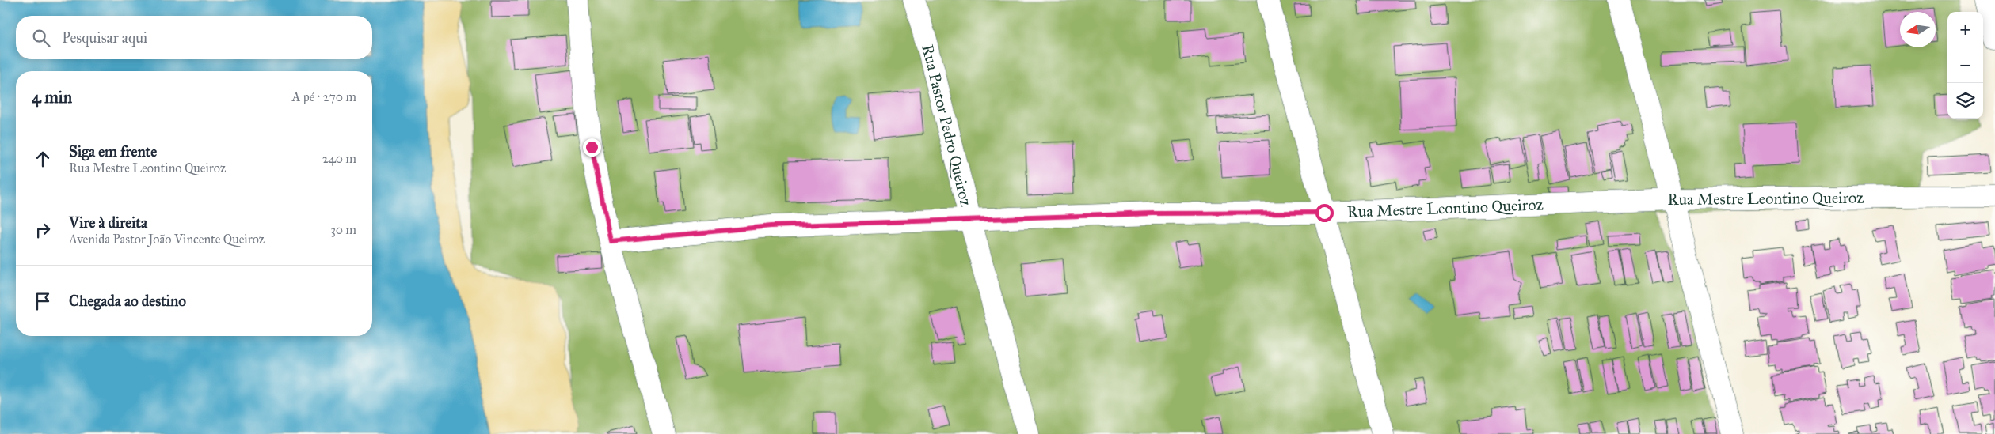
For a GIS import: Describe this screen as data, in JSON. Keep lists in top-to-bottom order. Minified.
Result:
{"streets":{"street":["Rua Pastor Pedro Queiroz","Rua Mestre Leontino Queiroz"]},"crossings":[["Rua Pastor Pedro Queiroz","Rua Mestre Leontino Queiroz"]],"north":"left","page":{"map_buttons":["+","−"],"search":"Pesquisar aqui","heading":["4 min","A pé · 270 m"],"list":[["Siga em frente","Rua Mestre Leontino Queiroz","240 m"],["Vire à direita","Avenida Pastor João Vincente Queiroz","30 m"],"Chegada ao destino"]}}
